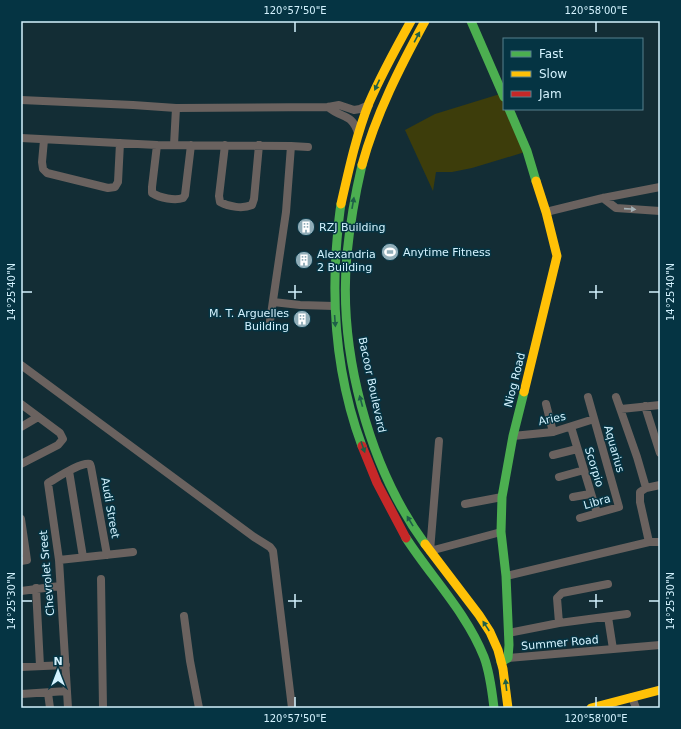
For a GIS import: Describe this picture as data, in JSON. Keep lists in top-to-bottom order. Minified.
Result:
{"streets":{"main road":["Niog Road","Bacoor Boulevard"],"street":["Aries","Aquarius","Scorpio","Libra","Audi Street","Chevrolet Sreet","Summer Road"]},"crossings":[["Niog Road","Bacoor Boulevard"],["Niog Road","Aries"],["Niog Road","Summer Road"],["Bacoor Boulevard","Summer Road"],["Aries","Aquarius"],["Aries","Scorpio"],["Aquarius","Libra"],["Scorpio","Libra"],["Audi Street","Chevrolet Sreet"]],"places":{"building":["RZJ Building","Alexandria 2 Building","M. T. Arguelles Building"],"sports":["Anytime Fitness"]},"legend":["Fast","Slow","Jam"],"north":"top","coordinates":["120°57'50\"E","120°58'00\"E","14°25'40\"N","14°25'30\"N"]}
